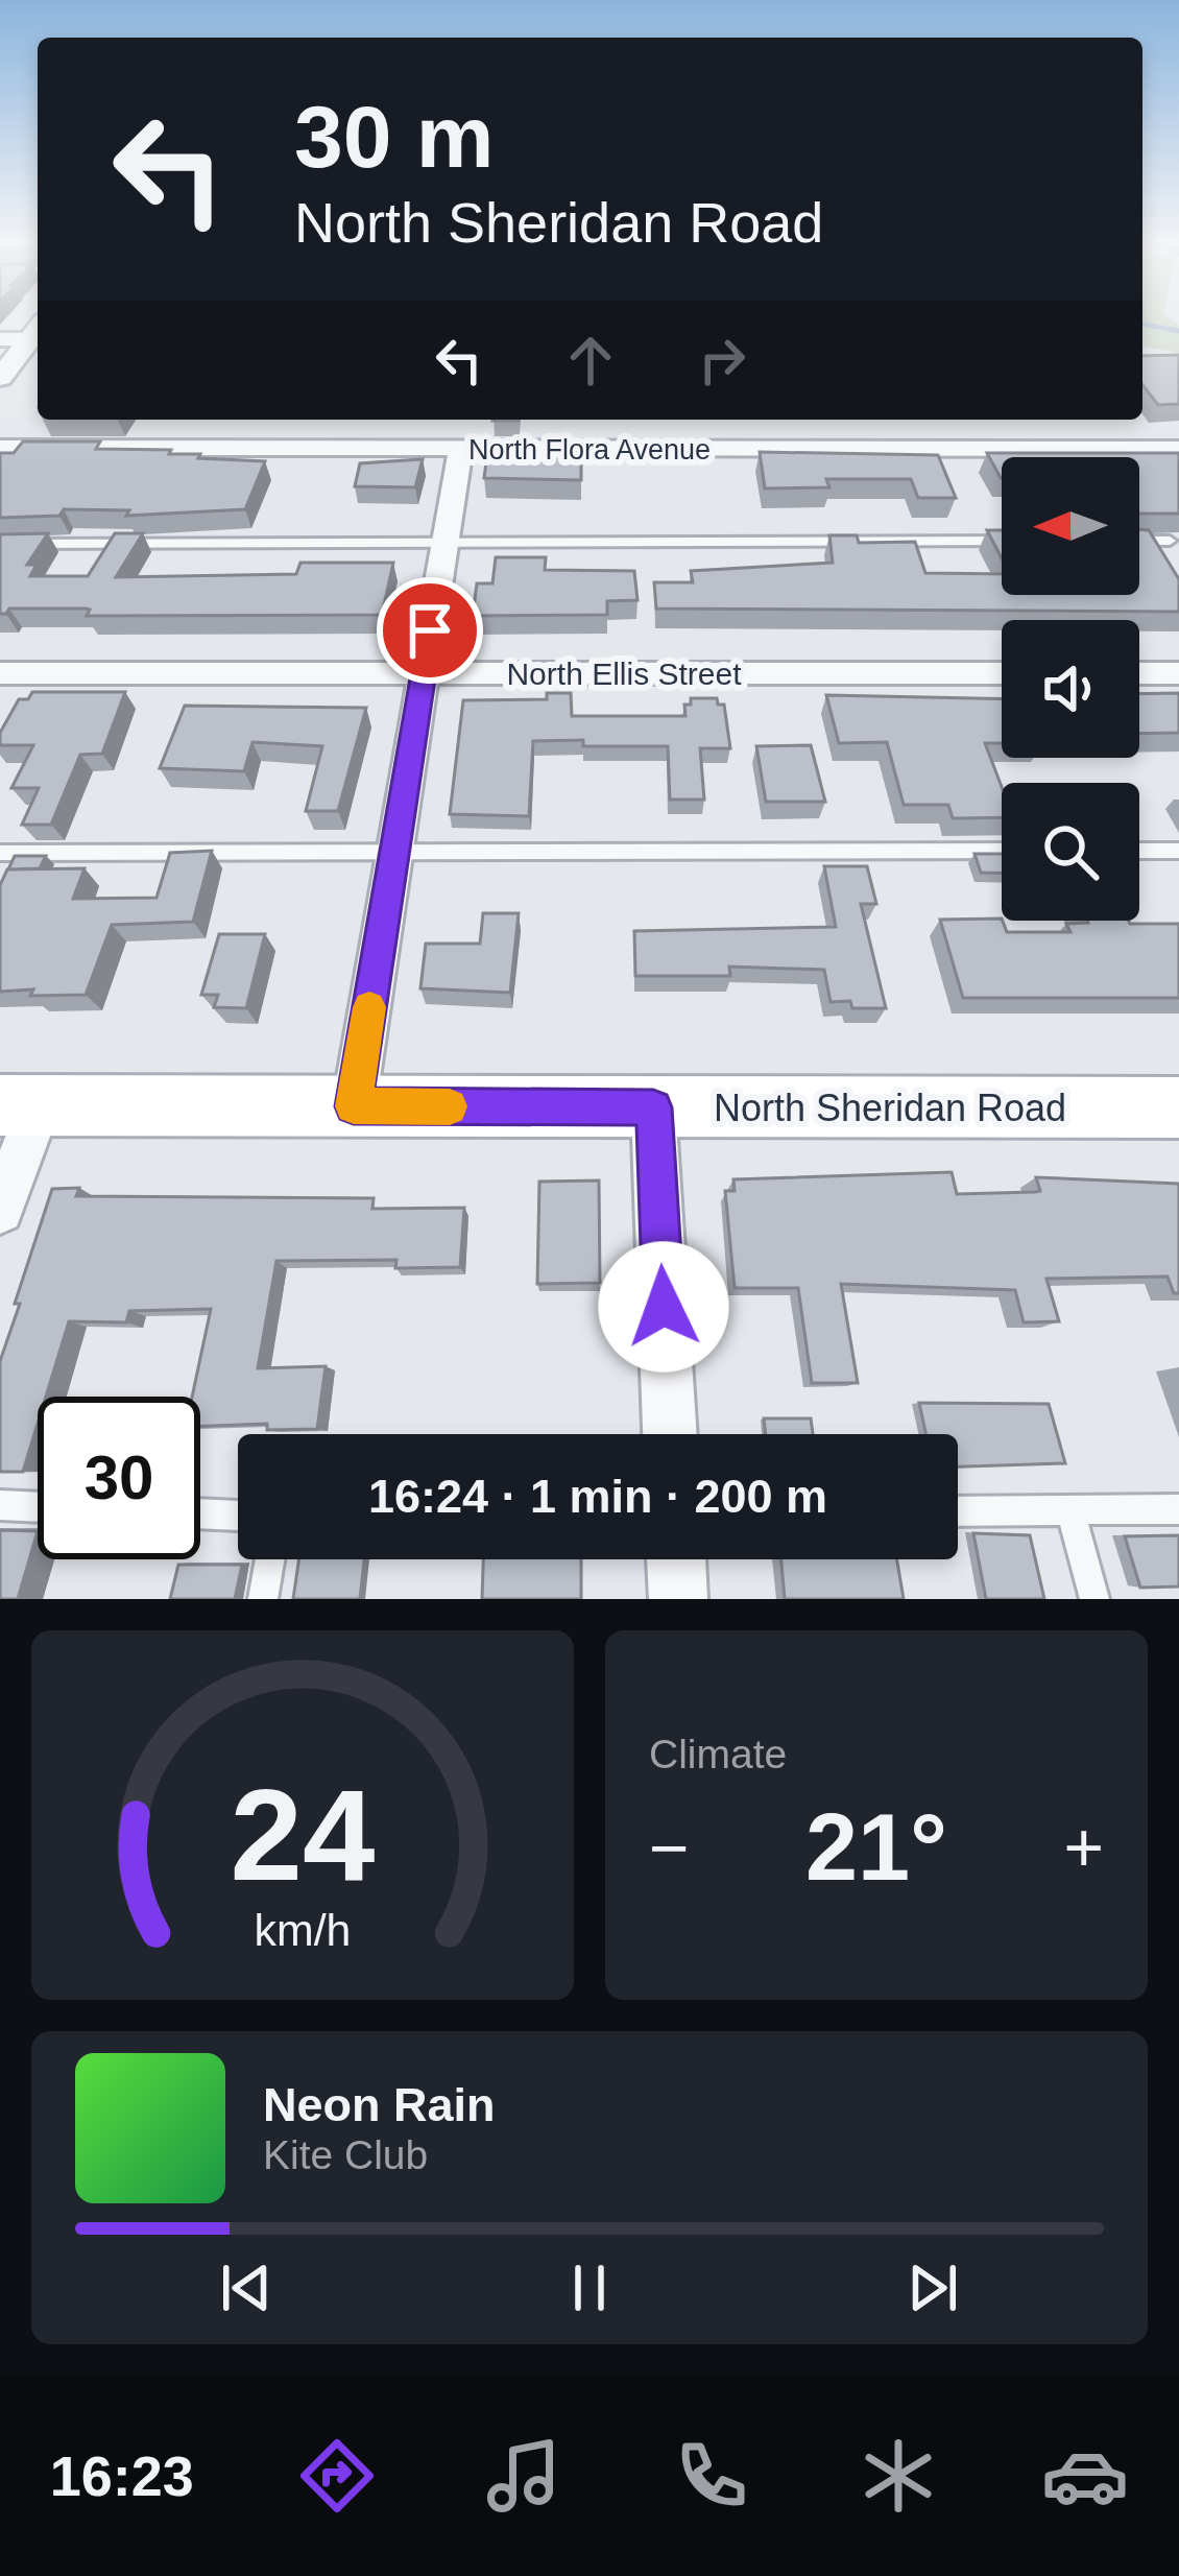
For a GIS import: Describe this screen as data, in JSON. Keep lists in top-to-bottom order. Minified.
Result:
{"streets":{"main road":["North Sheridan Road"],"street":["North Flora Avenue","North Ellis Street"]},"north":"left","page":{"turn":["30 m","North Sheridan Road"],"limit":"30","trip":"16:24 · 1 min · 200 m","tile":"Climate","heat":["−","21°","+"],"song":["Neon Rain","Kite Club"],"tabs":"16:23","gauge":["24","km/h"]}}
